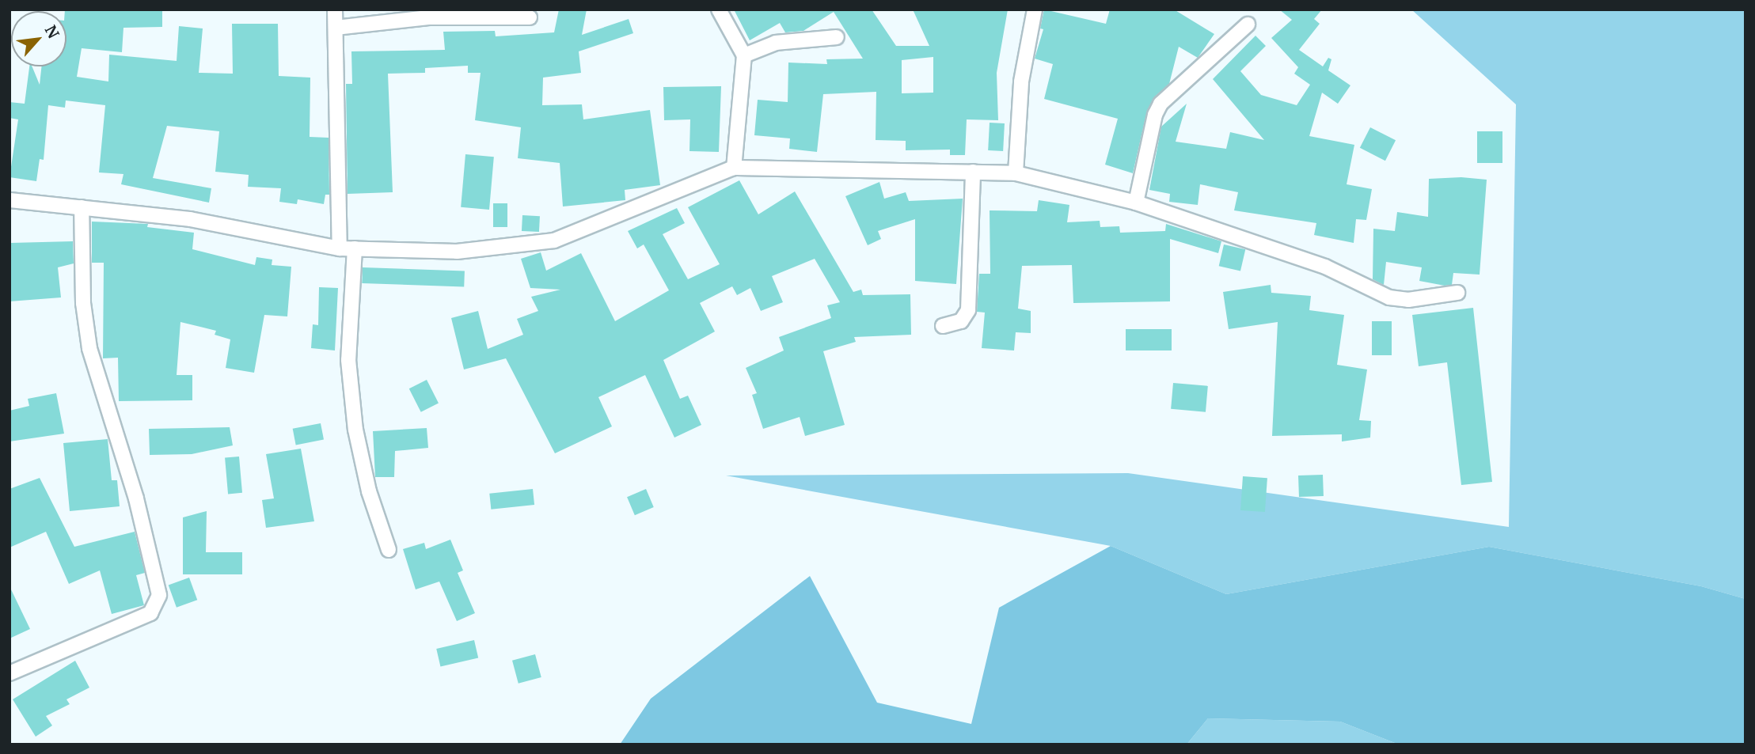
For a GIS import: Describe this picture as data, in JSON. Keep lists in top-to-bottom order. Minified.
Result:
{"north":"top right"}
